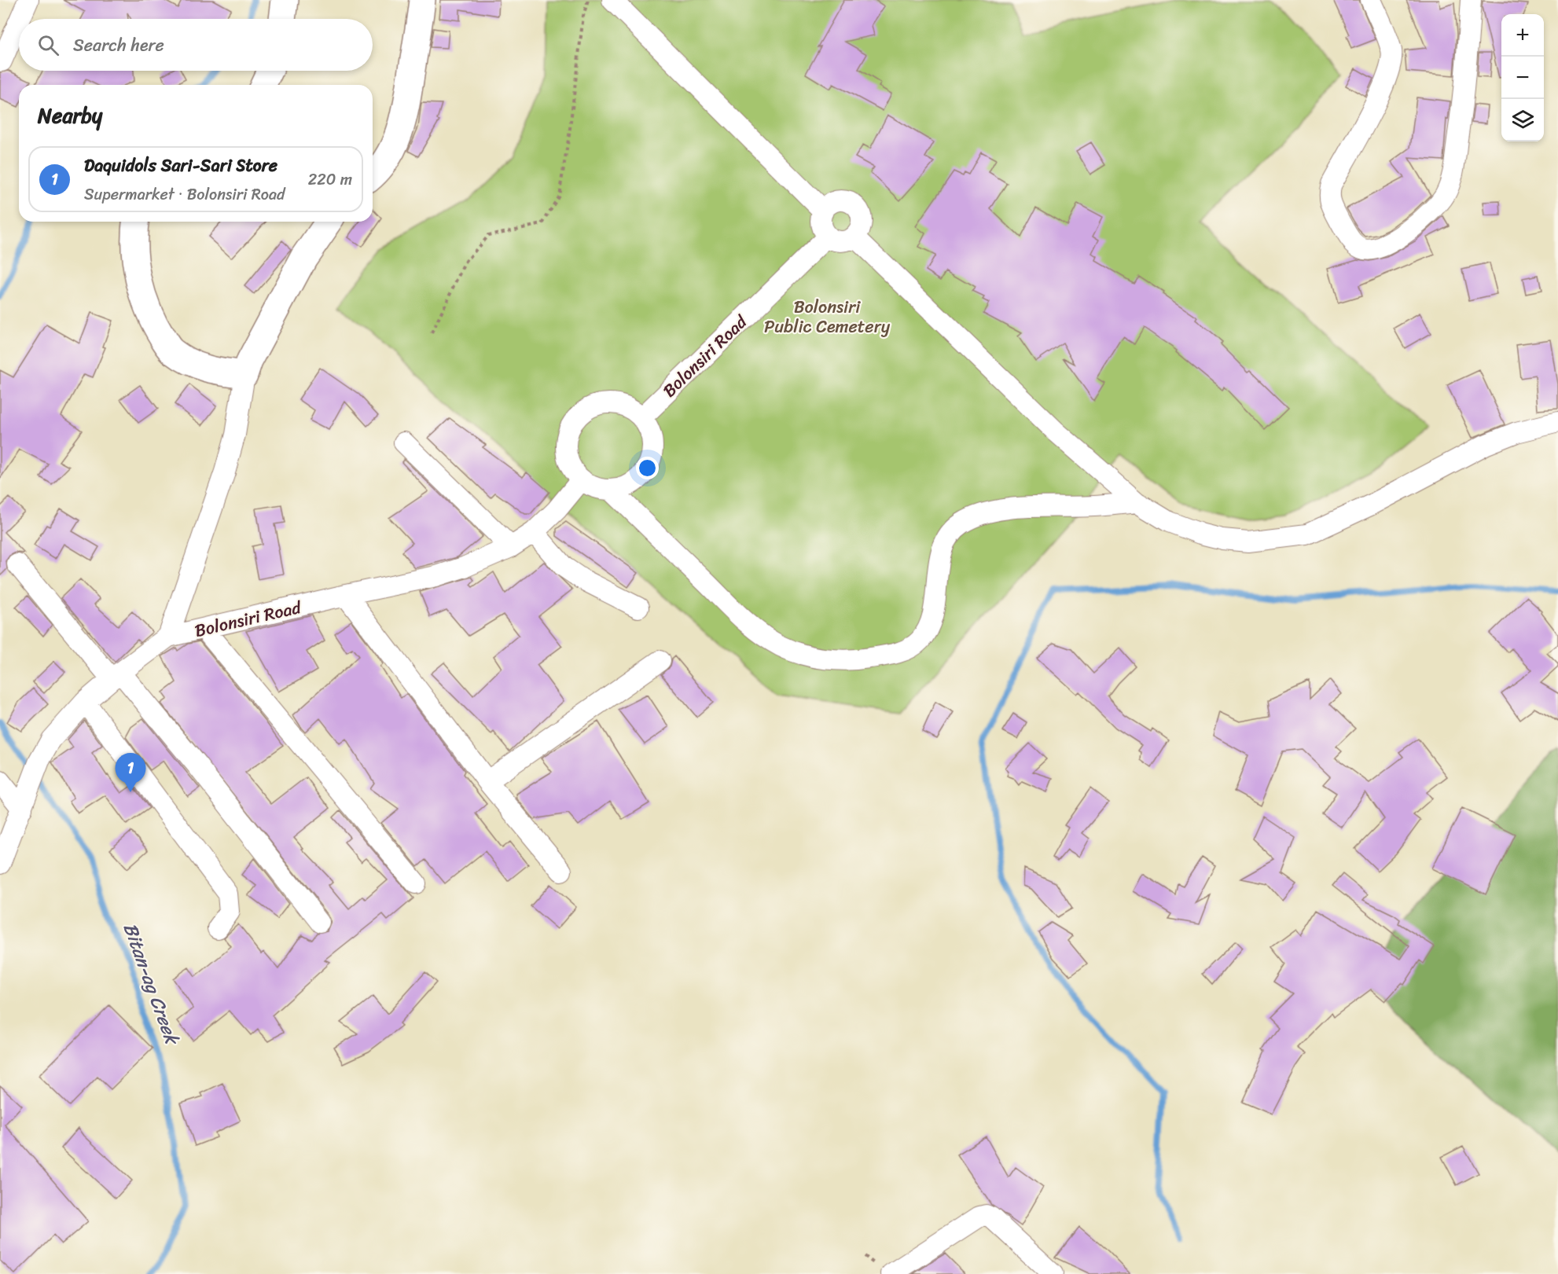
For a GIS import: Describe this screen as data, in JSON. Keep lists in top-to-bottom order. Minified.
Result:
{"streets":{"street":["Bolonsiri Road"]},"water":["Bitan-ag Creek"],"parks":["Bolonsiri Public Cemetery"],"page":{"map_buttons":["+","−"],"search":"Search here","heading":"Nearby","list":[{"mark":"1","name":"Daquidols Sari-Sari Store","note":"Supermarket · Bolonsiri Road","value":"220 m"}],"pins":"1"}}
